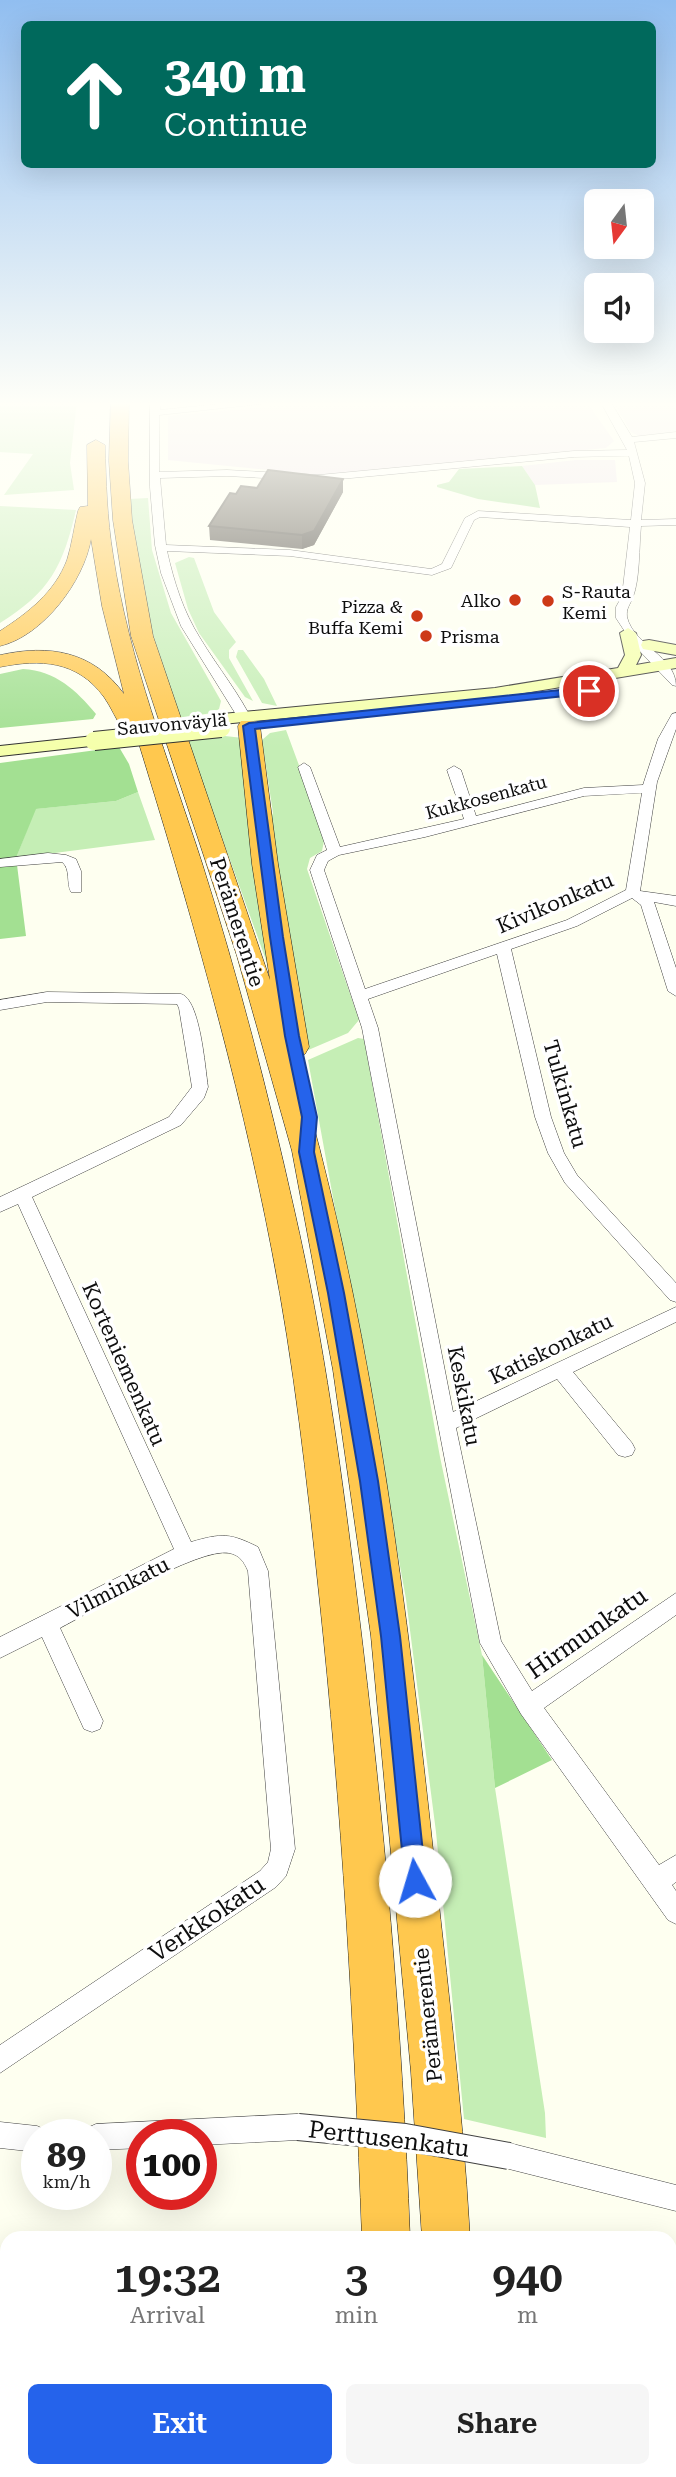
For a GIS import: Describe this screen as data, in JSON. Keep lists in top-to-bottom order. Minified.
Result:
{"streets":{"highway":["Perämerentie"],"main road":["Sauvonväylä"],"street":["Kukkosenkatu","Kivikonkatu","Tulkinkatu","Katiskonkatu","Korteniemenkatu","Keskikatu","Vilminkatu","Hirmunkatu","Verkkokatu","Perttusenkatu"]},"crossings":[["Kukkosenkatu","Kivikonkatu"],["Kukkosenkatu","Keskikatu"],["Kivikonkatu","Tulkinkatu"],["Kivikonkatu","Keskikatu"],["Katiskonkatu","Keskikatu"],["Korteniemenkatu","Vilminkatu"],["Keskikatu","Hirmunkatu"],["Vilminkatu","Verkkokatu"]],"places":["Alko","S-Rauta Kemi","Pizza & Buffa Kemi","Prisma"],"north":"bottom","page":{"turn":["340 m","Continue"],"speed":"89 km/h","limit":"100","eta":["19:32","Arrival","3","min","940","m"],"buttons":["Exit","Share"]}}
